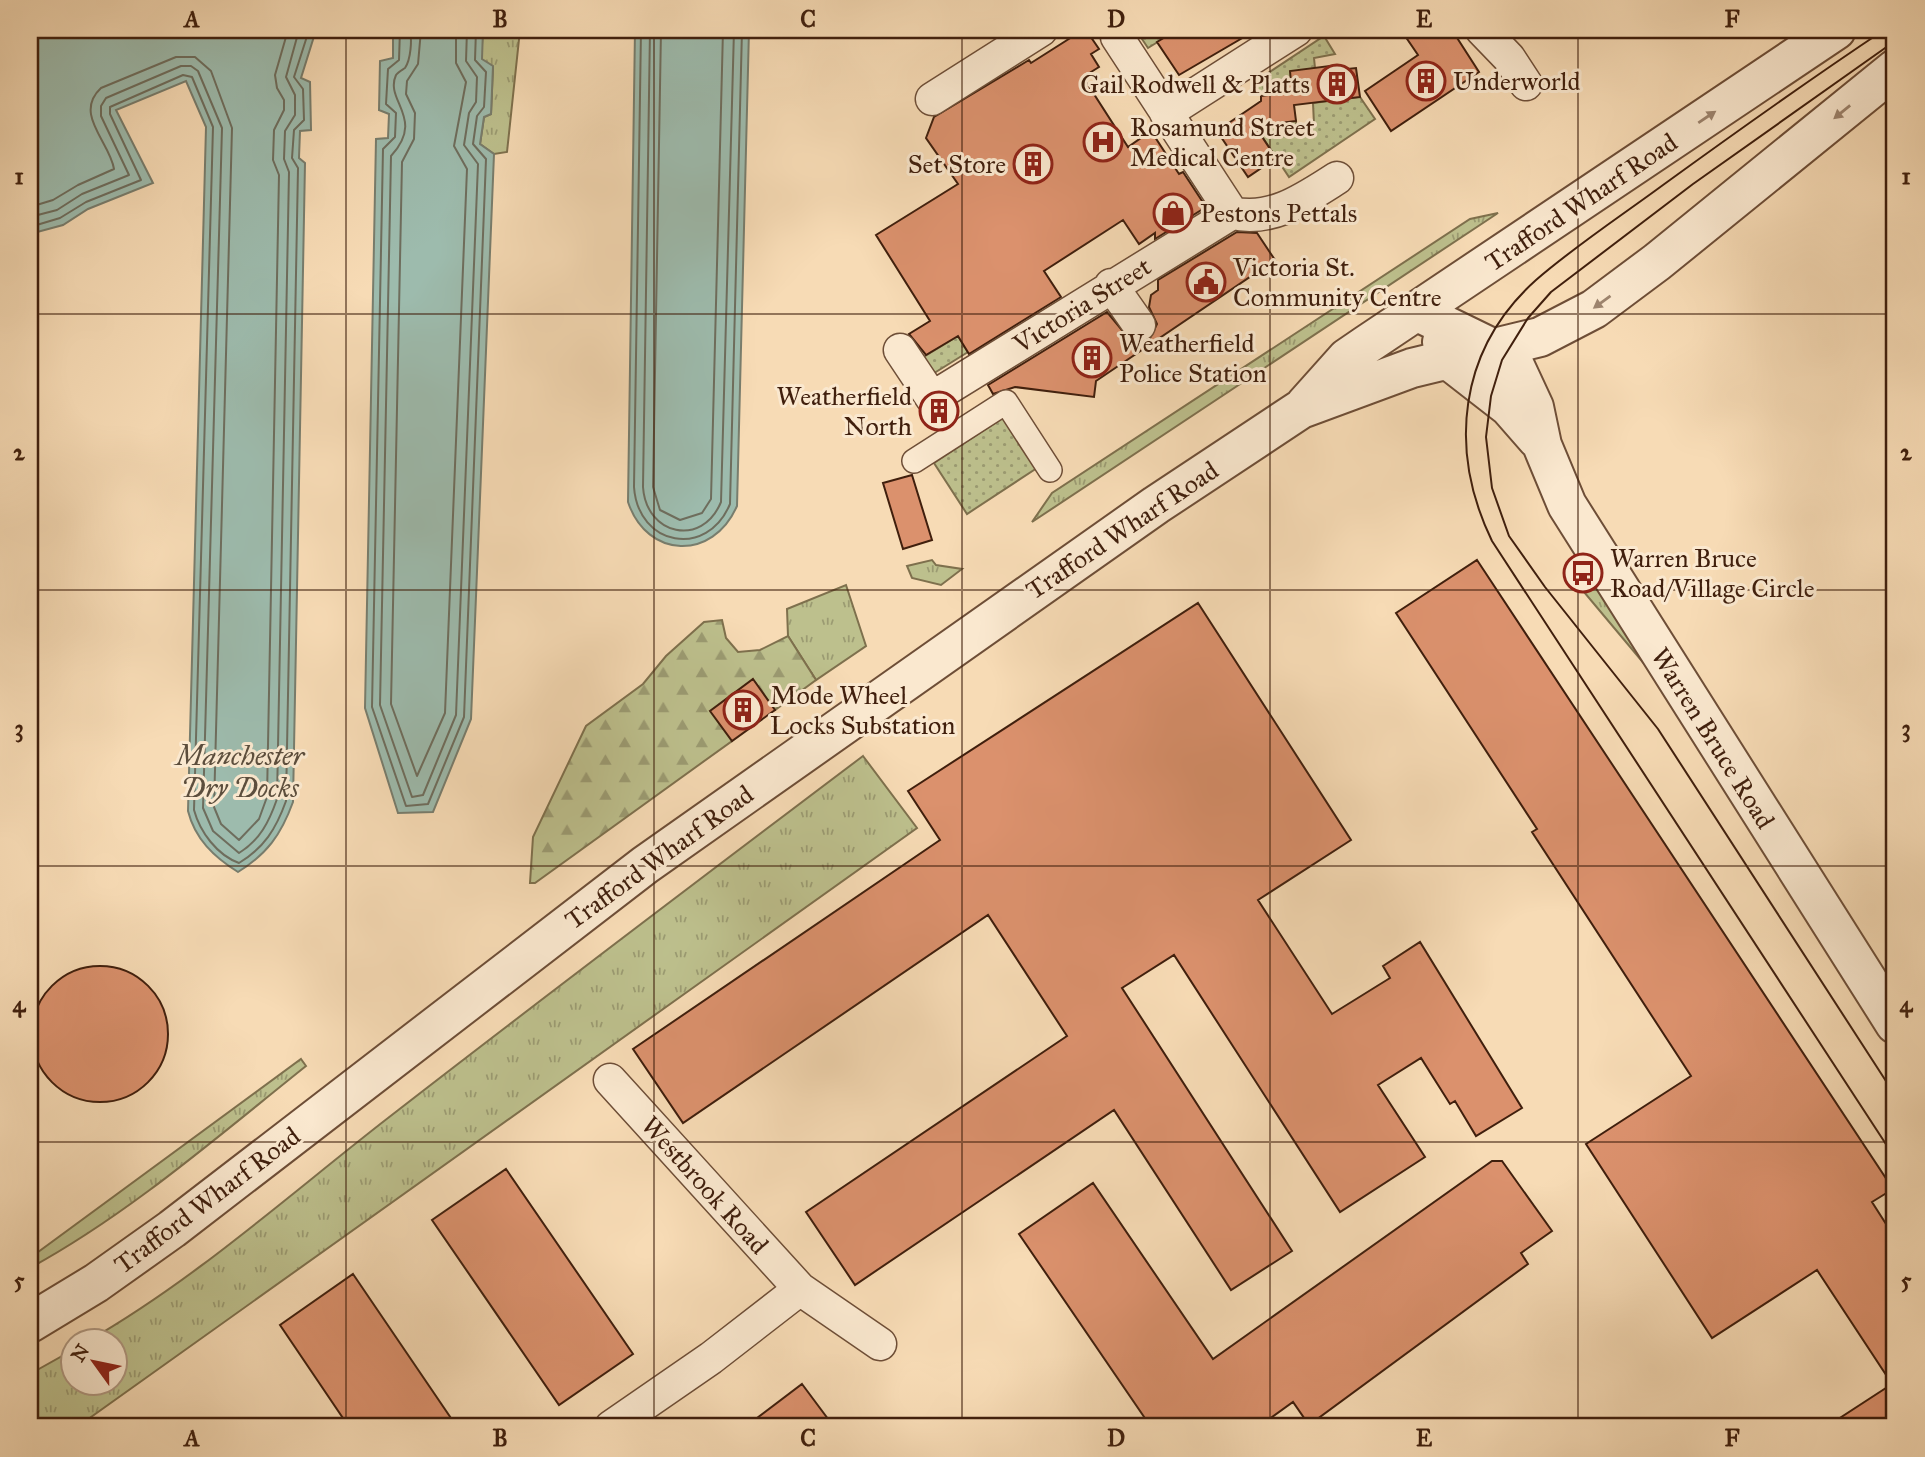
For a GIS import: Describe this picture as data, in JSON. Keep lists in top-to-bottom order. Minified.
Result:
{"streets":{"street":["Trafford Wharf Road","Victoria Street","Warren Bruce Road","Westbrook Road"]},"crossings":[["Trafford Wharf Road","Warren Bruce Road"]],"water":["Manchester Dry Docks"],"places":{"building":["Underworld","Gail Rodwell & Platts","Set Store","Weatherfield Police Station","Weatherfield North","Mode Wheel Locks Substation"],"hospital":["Rosamund Street Medical Centre"],"shop":["Pestons Pettals"],"public building":["Victoria St. Community Centre"],"bus stop":["Warren Bruce Road/Village Circle"]},"north":"top left","grid":{"columns":["A","B","C","D","E","F"],"rows":["1","2","3","4","5"]}}
